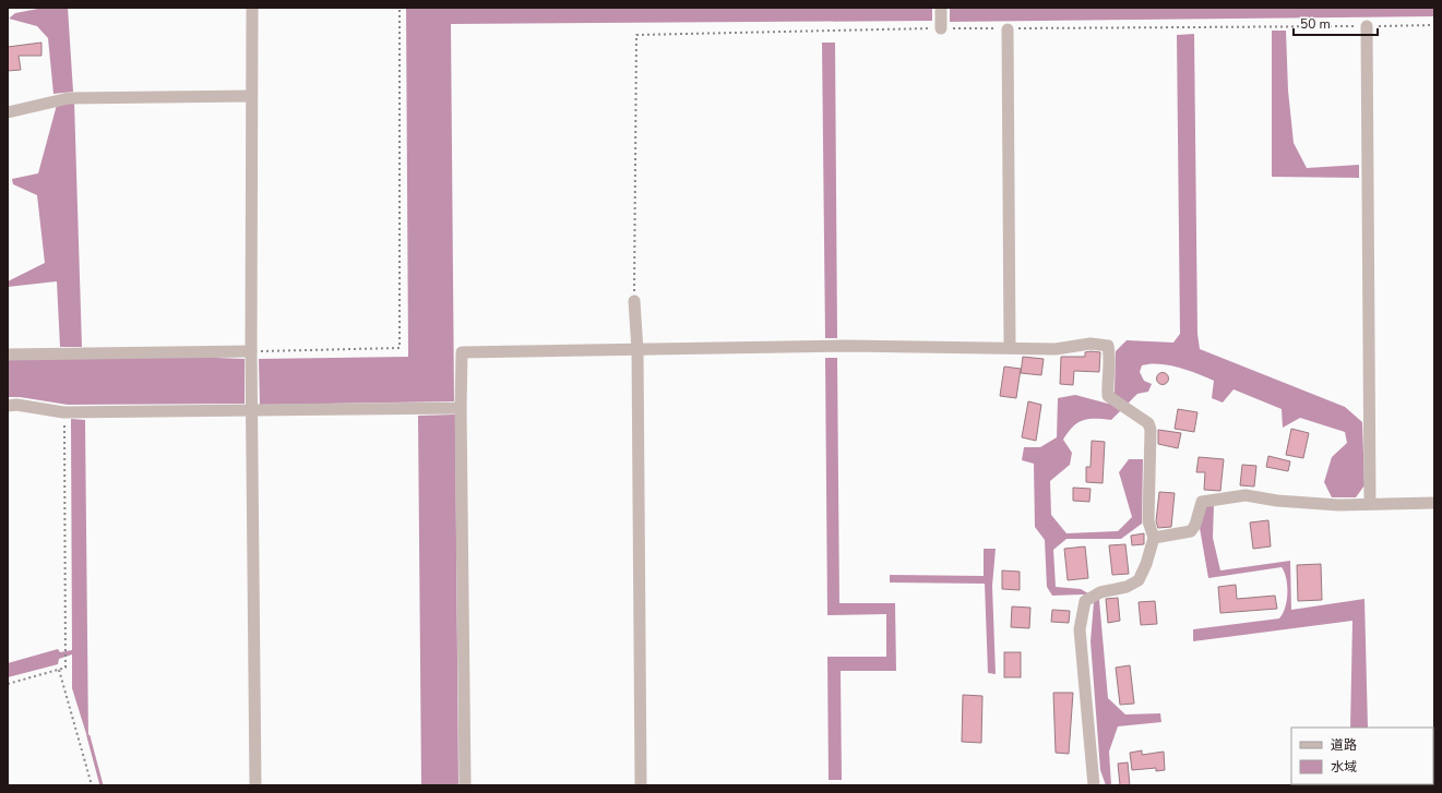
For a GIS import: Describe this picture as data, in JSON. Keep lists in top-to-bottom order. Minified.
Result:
{"legend":["道路","水域"],"scale_bar":"50 m"}
